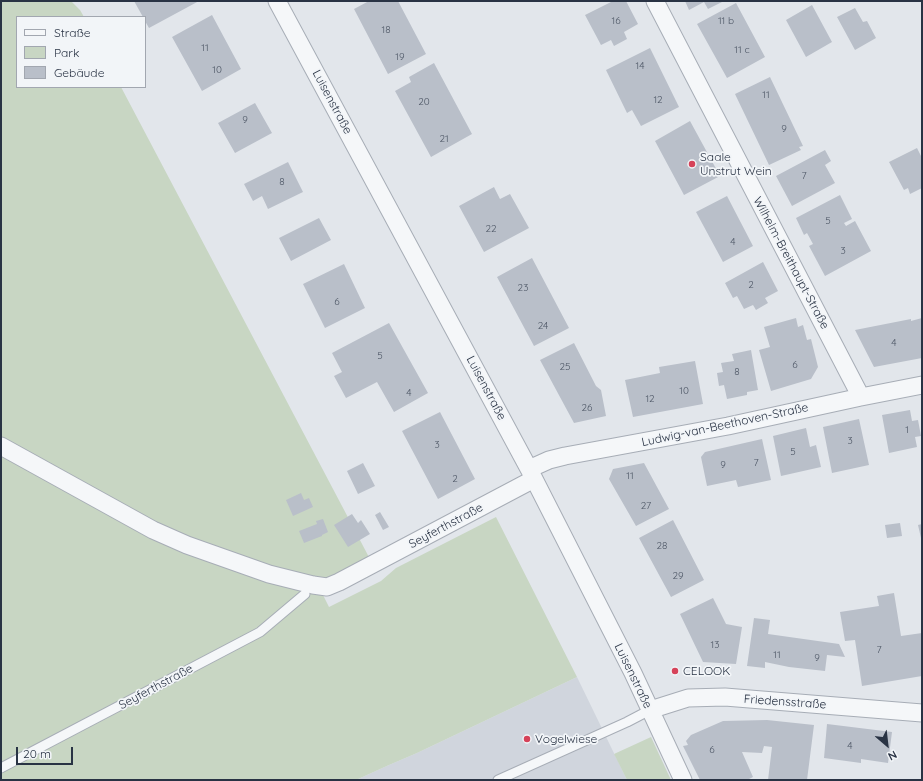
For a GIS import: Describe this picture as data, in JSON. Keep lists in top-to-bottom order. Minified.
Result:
{"streets":{"street":["Luisenstraße","Wilhelm-Breithaupt-Straße","Ludwig-van-Beethoven-Straße","Seyferthstraße","Friedensstraße"]},"crossings":[["Luisenstraße","Ludwig-van-Beethoven-Straße"],["Luisenstraße","Seyferthstraße"],["Luisenstraße","Friedensstraße"],["Wilhelm-Breithaupt-Straße","Ludwig-van-Beethoven-Straße"],["Ludwig-van-Beethoven-Straße","Seyferthstraße"]],"places":["Saale Unstrut Wein","CELOOK","Vogelwiese"],"house_numbers":["16","11 b","18","11","11 c","19","14","10","11","12","20","9","9","21","7","8","5","22","4","3","2","23","6","24","4","5","6","25","8","10","4","12","26","1","3","3","5","7","9","11","2","27","28","29","13","7","11","9","4","6"],"legend":["Straße","Park","Gebäude"],"scale_bar":"20 m","north":"bottom right"}
